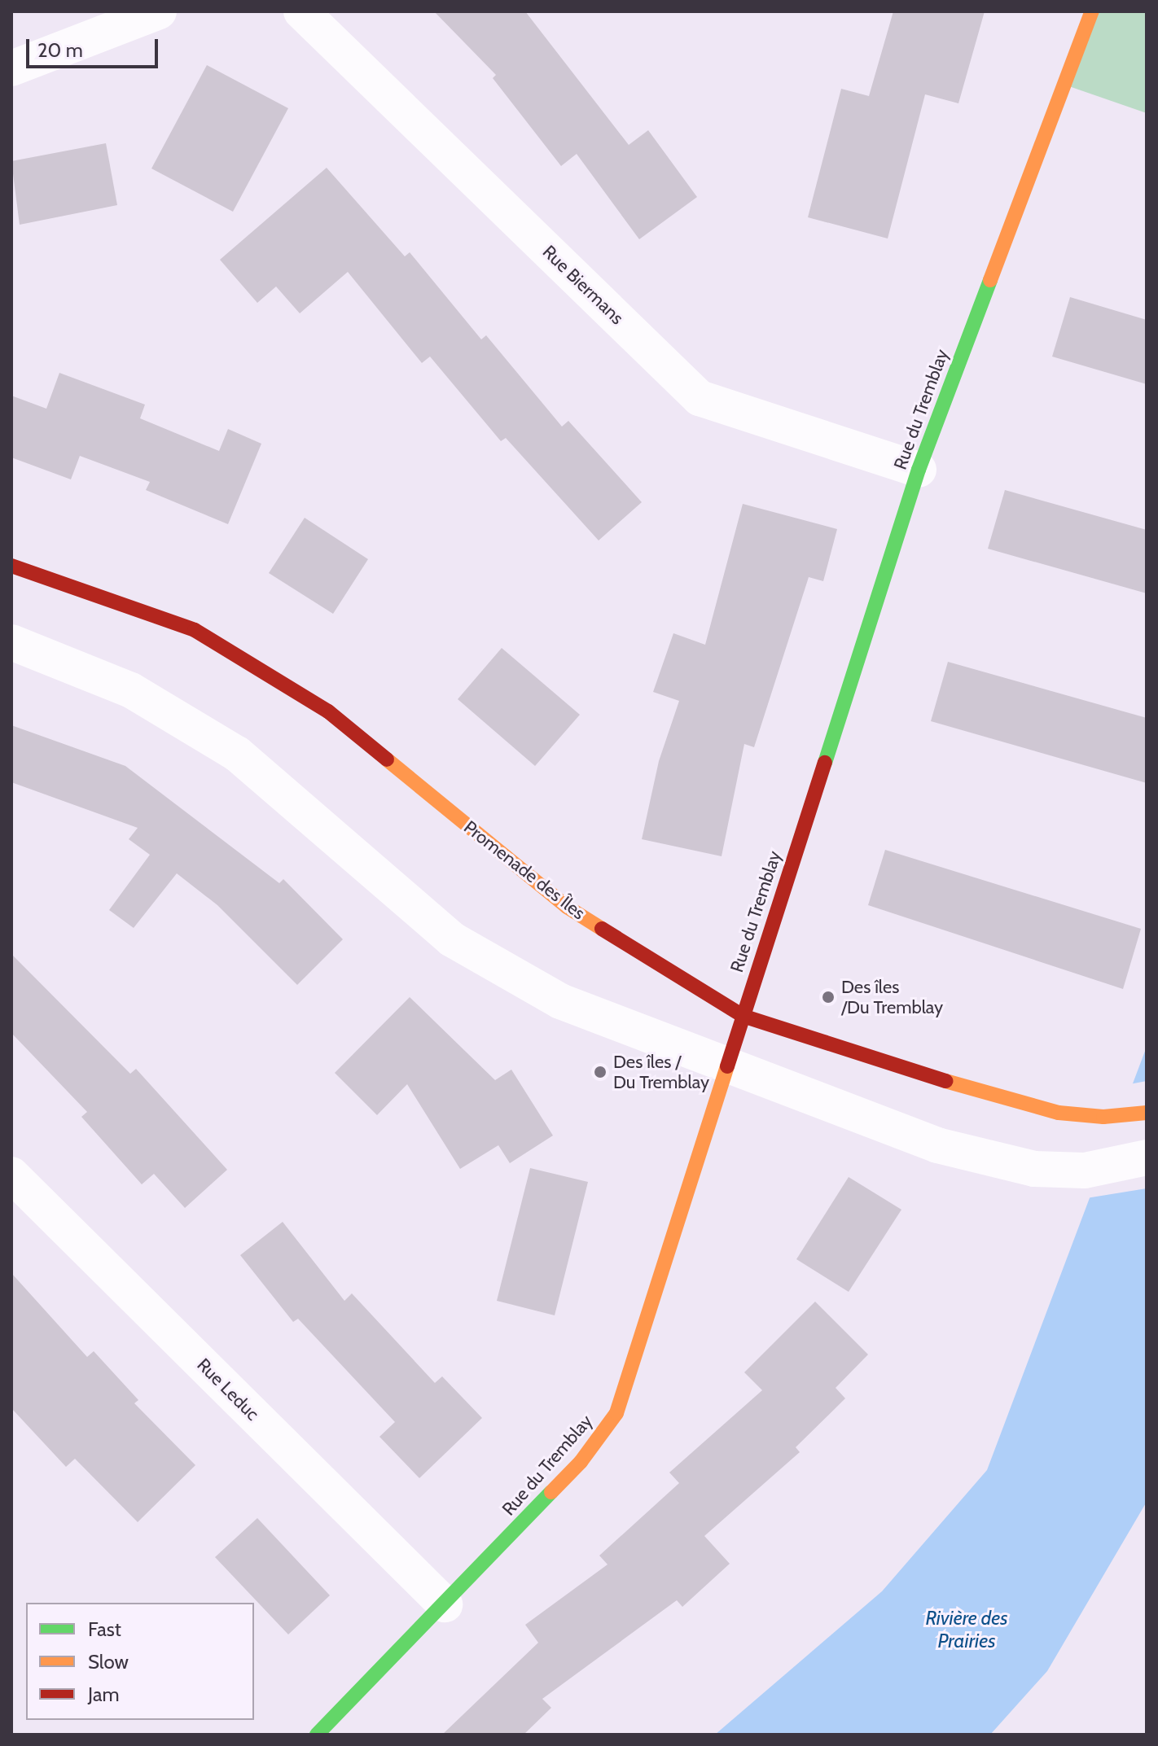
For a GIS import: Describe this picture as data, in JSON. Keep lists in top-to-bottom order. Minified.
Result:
{"streets":{"street":["Rue Biermans","Rue du Tremblay","Promenade des Îles","Rue Leduc"]},"crossings":[["Rue Biermans","Rue du Tremblay"],["Rue du Tremblay","Promenade des Îles"],["Rue du Tremblay","Rue Leduc"]],"water":["Rivière des Prairies"],"places":["Des îles /Du Tremblay","Des îles / Du Tremblay"],"legend":["Fast","Slow","Jam"],"scale_bar":"20 m"}
